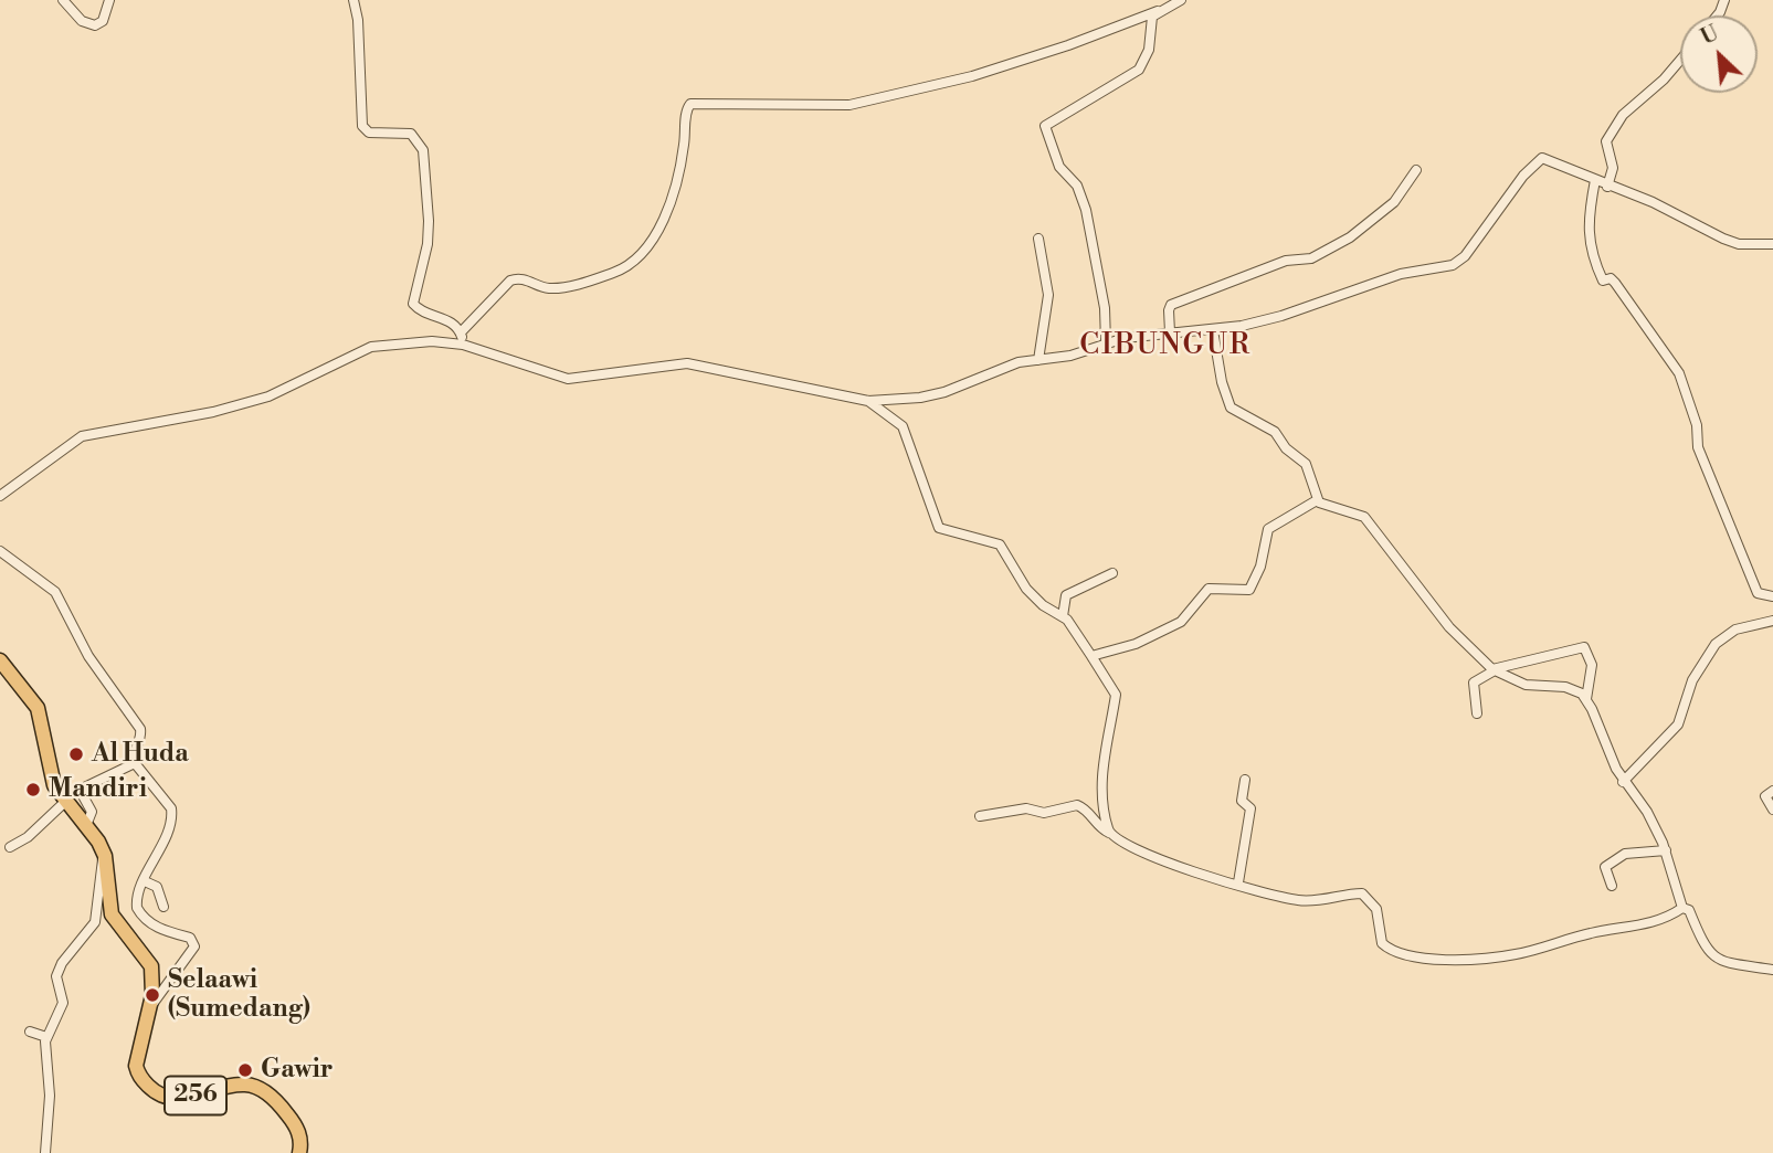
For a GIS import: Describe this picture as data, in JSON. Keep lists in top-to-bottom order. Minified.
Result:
{"streets":{"main road":["256"]},"districts":["CIBUNGUR"],"places":["Al Huda","Mandiri","Selaawi (Sumedang)","Gawir"],"north":"top left"}
